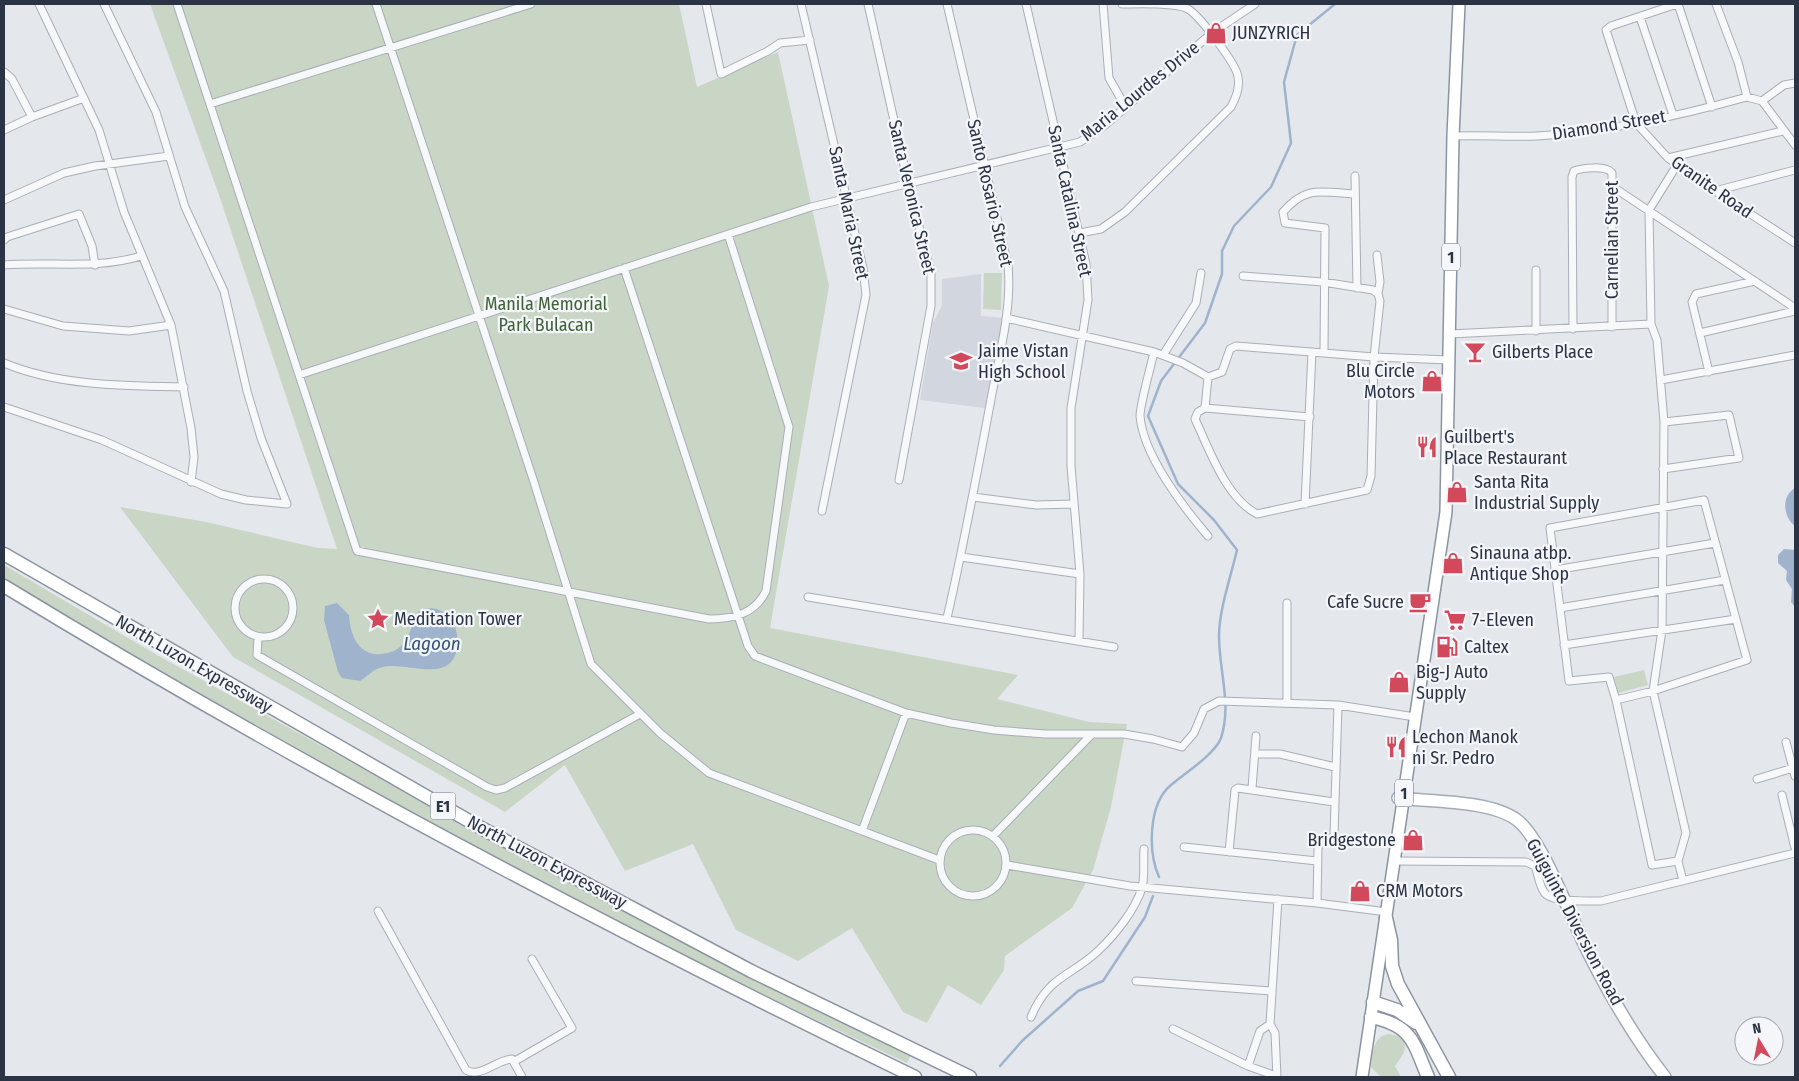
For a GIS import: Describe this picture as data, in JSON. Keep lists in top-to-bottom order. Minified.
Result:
{"streets":{"highway":["North Luzon Expressway","E1"],"main road":["1","Guiguinto Diversion Road"],"street":["Maria Lourdes Drive","Diamond Street","Granite Road","Santo Rosario Street","Santa Veronica Street","Santa Catalina Street","Santa Maria Street","Carnelian Street"]},"crossings":[["Maria Lourdes Drive","Santo Rosario Street"],["Maria Lourdes Drive","Santa Veronica Street"],["Maria Lourdes Drive","Santa Catalina Street"],["Maria Lourdes Drive","Santa Maria Street"],["Diamond Street","Granite Road"],["Diamond Street","1"]],"water":["Lagoon"],"parks":["Manila Memorial Park Bulacan"],"places":{"shop":["JUNZYRICH","Blu Circle Motors","Santa Rita Industrial Supply","Sinauna atbp. Antique Shop","Big-J Auto Supply","Bridgestone","CRM Motors"],"bar":["Gilberts Place"],"school or university":["Jaime Vistan High School"],"restaurant":["Guilbert's Place Restaurant","Lechon Manok ni Sr. Pedro"],"cafe":["Cafe Sucre"],"place":["Meditation Tower"],"supermarket":["7-Eleven"],"fuel station":["Caltex"]},"north":"top"}
